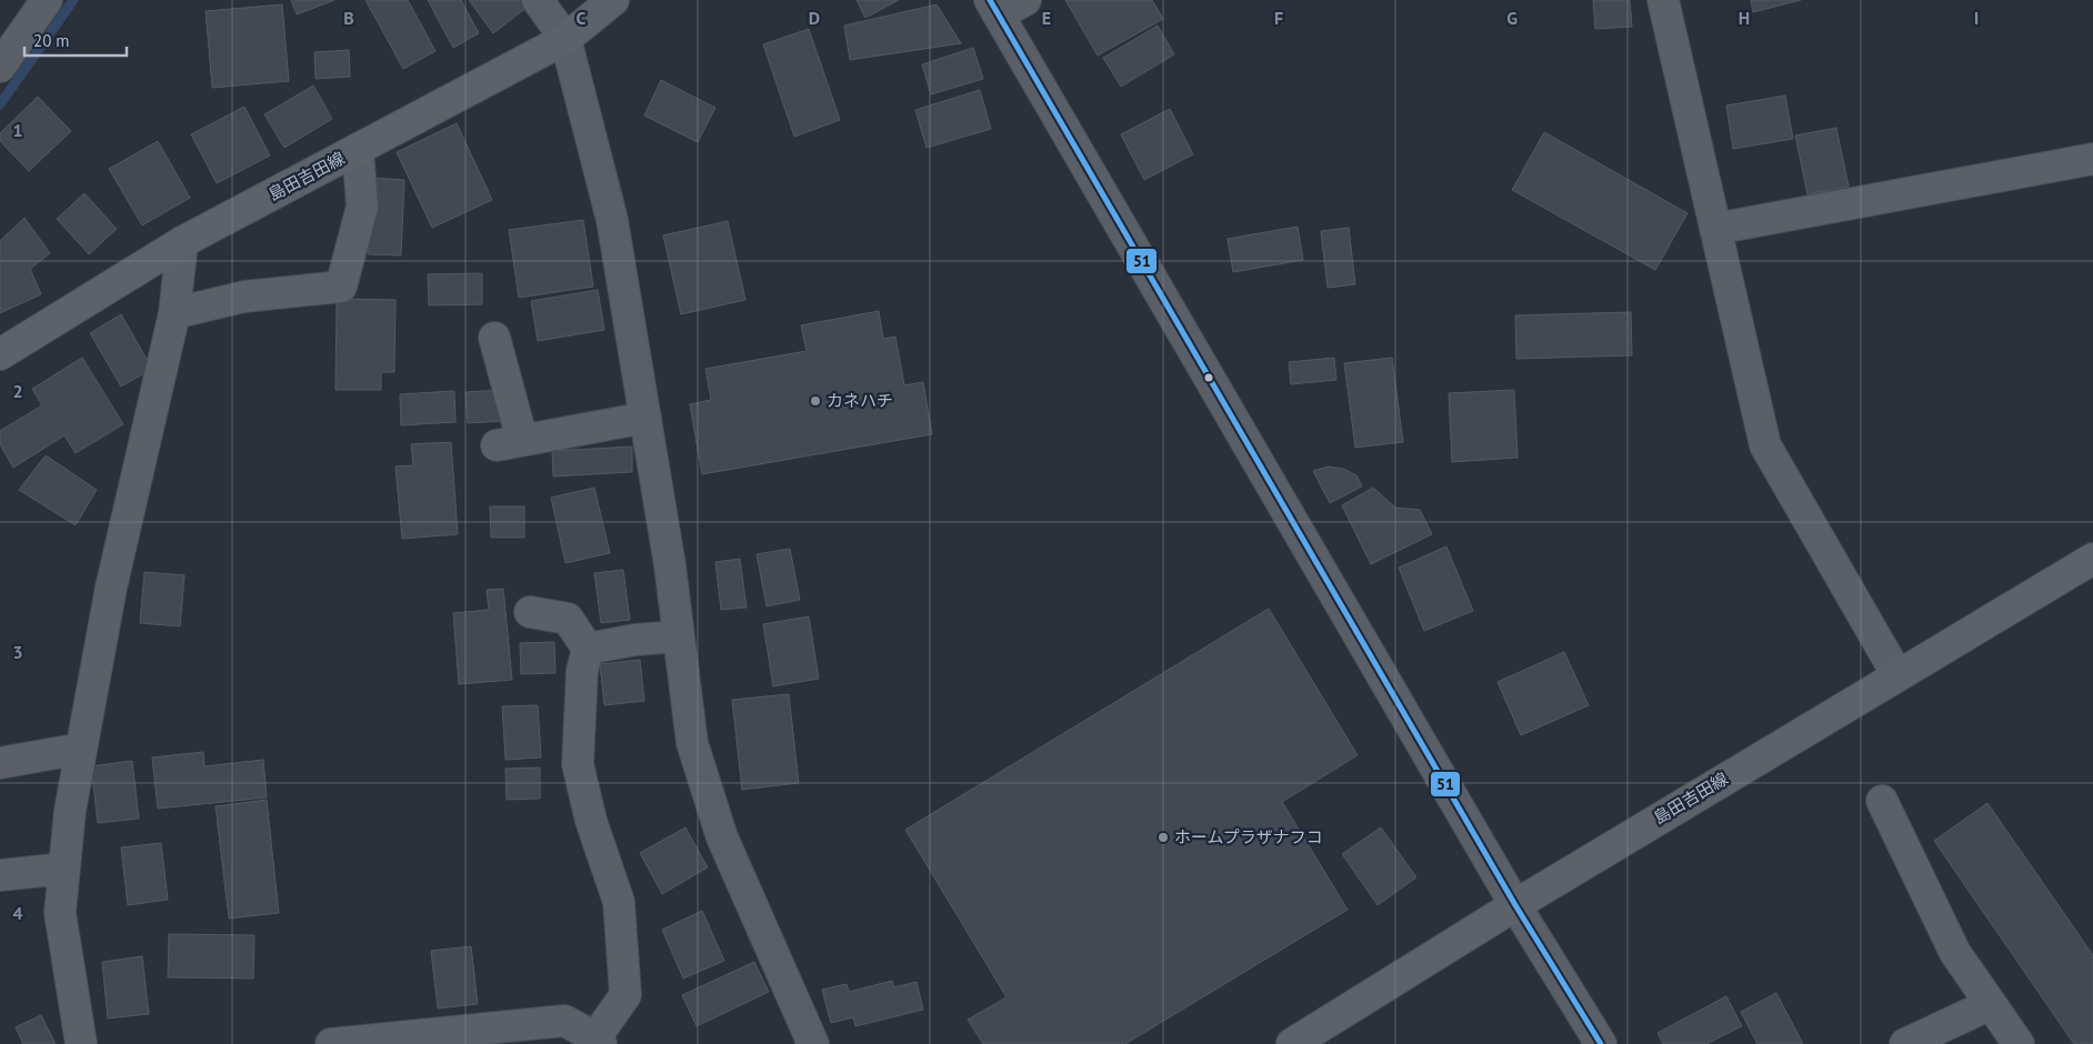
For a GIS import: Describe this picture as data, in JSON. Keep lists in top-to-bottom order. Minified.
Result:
{"streets":{"main road":["島田吉田線"]},"places":["カネハチ","ホームプラザナフコ"],"lines":["transit line 51"],"scale_bar":"20 m","grid":{"columns":["B","C","D","E","F","G","H","I"],"rows":["1","2","3","4"]}}
